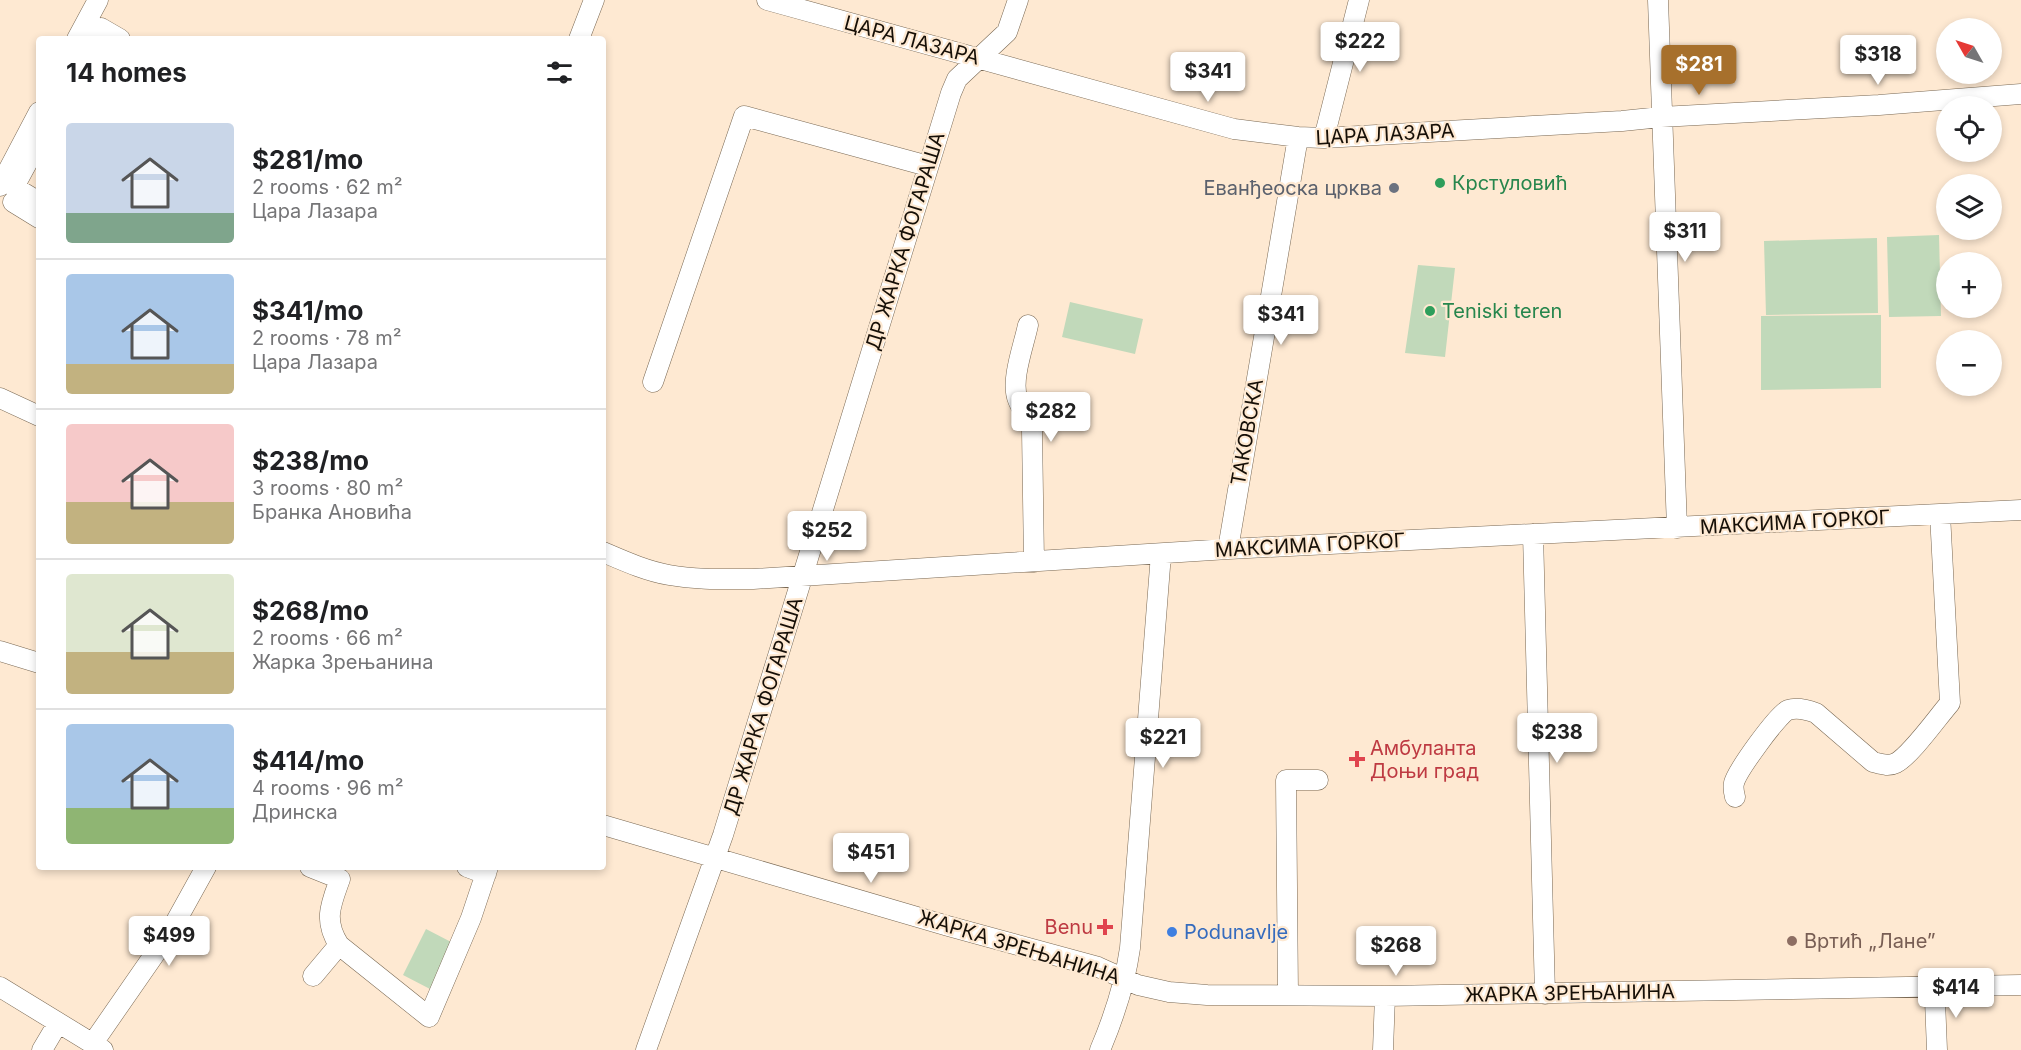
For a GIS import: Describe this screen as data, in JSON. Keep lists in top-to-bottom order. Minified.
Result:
{"streets":{"street":["ЦАРА ЛАЗАРА","ДР ЖАРКА ФОГАРАША","ТАКОВСКА","МАКСИМА ГОРКОГ","ЖАРКА ЗРЕЊАНИНА"]},"crossings":[["ЦАРА ЛАЗАРА","ДР ЖАРКА ФОГАРАША"],["ЦАРА ЛАЗАРА","ТАКОВСКА"],["ДР ЖАРКА ФОГАРАША","МАКСИМА ГОРКОГ"],["ДР ЖАРКА ФОГАРАША","ЖАРКА ЗРЕЊАНИНА"],["ТАКОВСКА","МАКСИМА ГОРКОГ"]],"places":{"other":["Крстуловић","Еванђеоска црква","Teniski teren","Podunavlje","Вртић „Лане”"],"health":["Амбуланта Доњи град","Benu"]},"north":"top left","page":{"map_buttons":["+","−"],"price":["$222","$318","$281","$341","$311","$341","$282","$252","$238","$221","$451","$499","$268","$414"],"heading":"14 homes","list":[{"name":"$281/mo","note":"2 rooms · 62 m² · Цара Лазара"},{"name":"$341/mo","note":"2 rooms · 78 m² · Цара Лазара"},{"name":"$238/mo","note":"3 rooms · 80 m² · Бранка Ановића"},{"name":"$268/mo","note":"2 rooms · 66 m² · Жарка Зрењанина"},{"name":"$414/mo","note":"4 rooms · 96 m² · Дринска"}]}}
